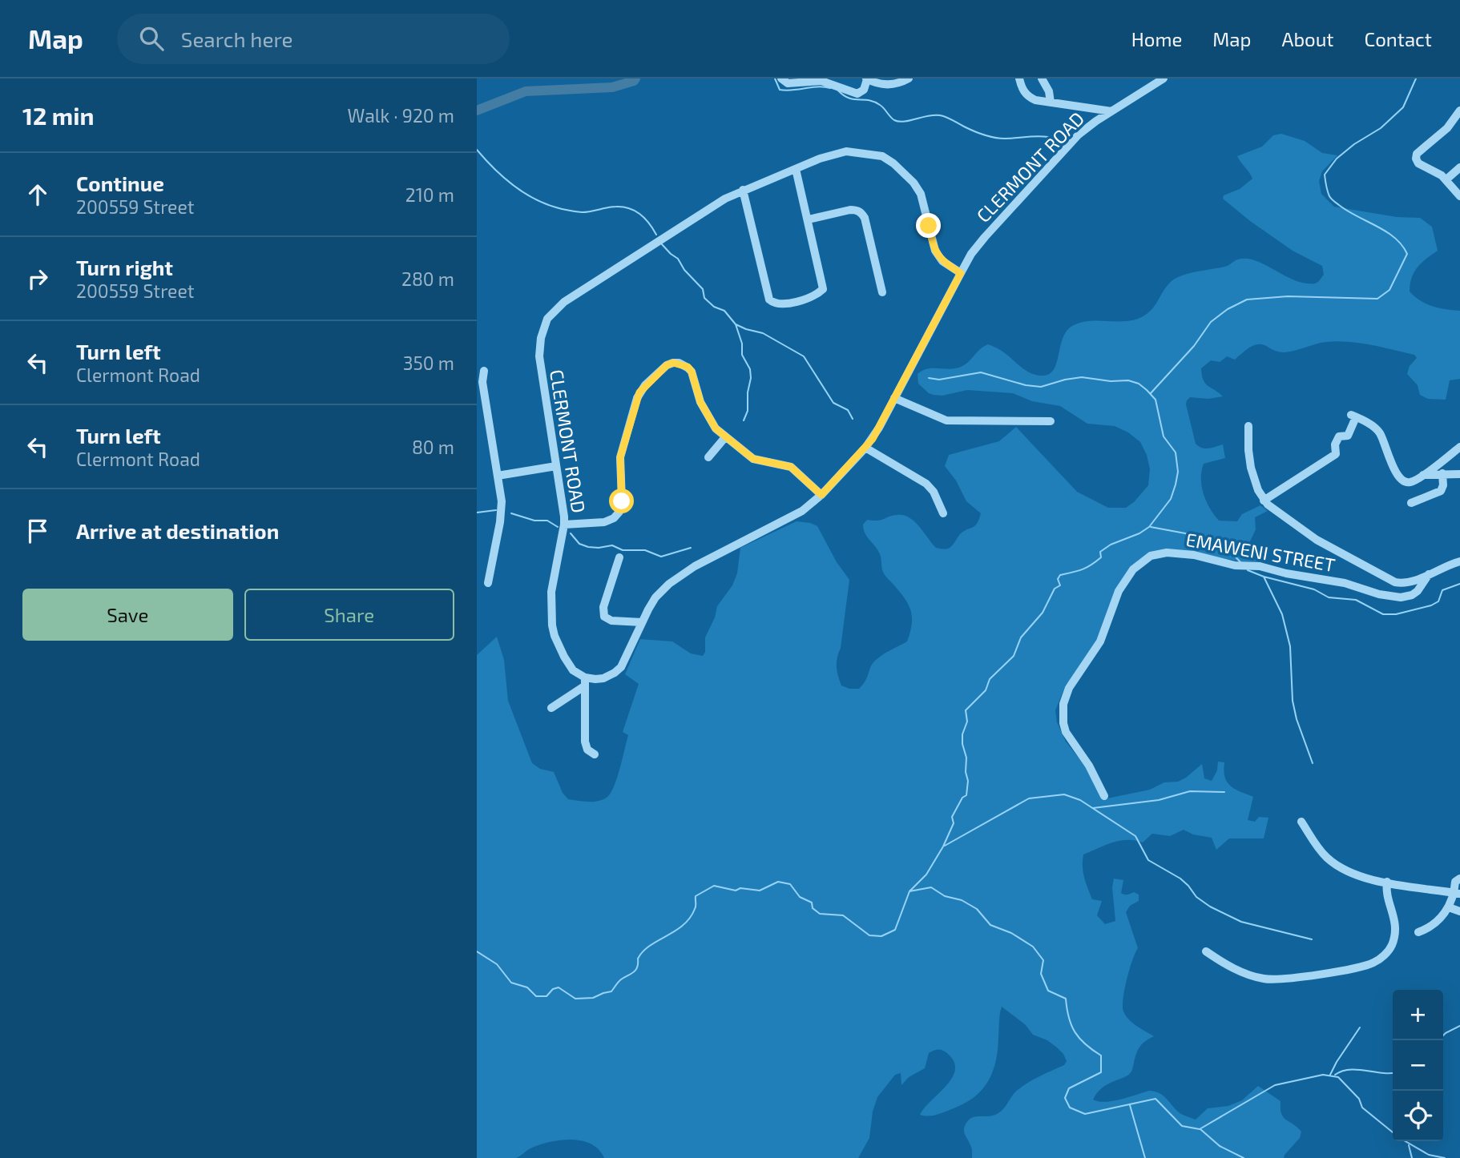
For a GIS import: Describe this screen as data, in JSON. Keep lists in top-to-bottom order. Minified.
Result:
{"streets":{"street":["CLERMONT ROAD","EMAWENI STREET"]},"page":{"header":"Map","search":"Search here","nav":["Home","Map","About","Contact"],"heading":["12 min","Walk · 920 m"],"list":[["Continue","200559 Street","210 m"],["Turn right","200559 Street","280 m"],["Turn left","Clermont Road","350 m"],["Turn left","Clermont Road","80 m"],"Arrive at destination"],"buttons":["Save","Share"],"map_buttons":["+","−"]}}
